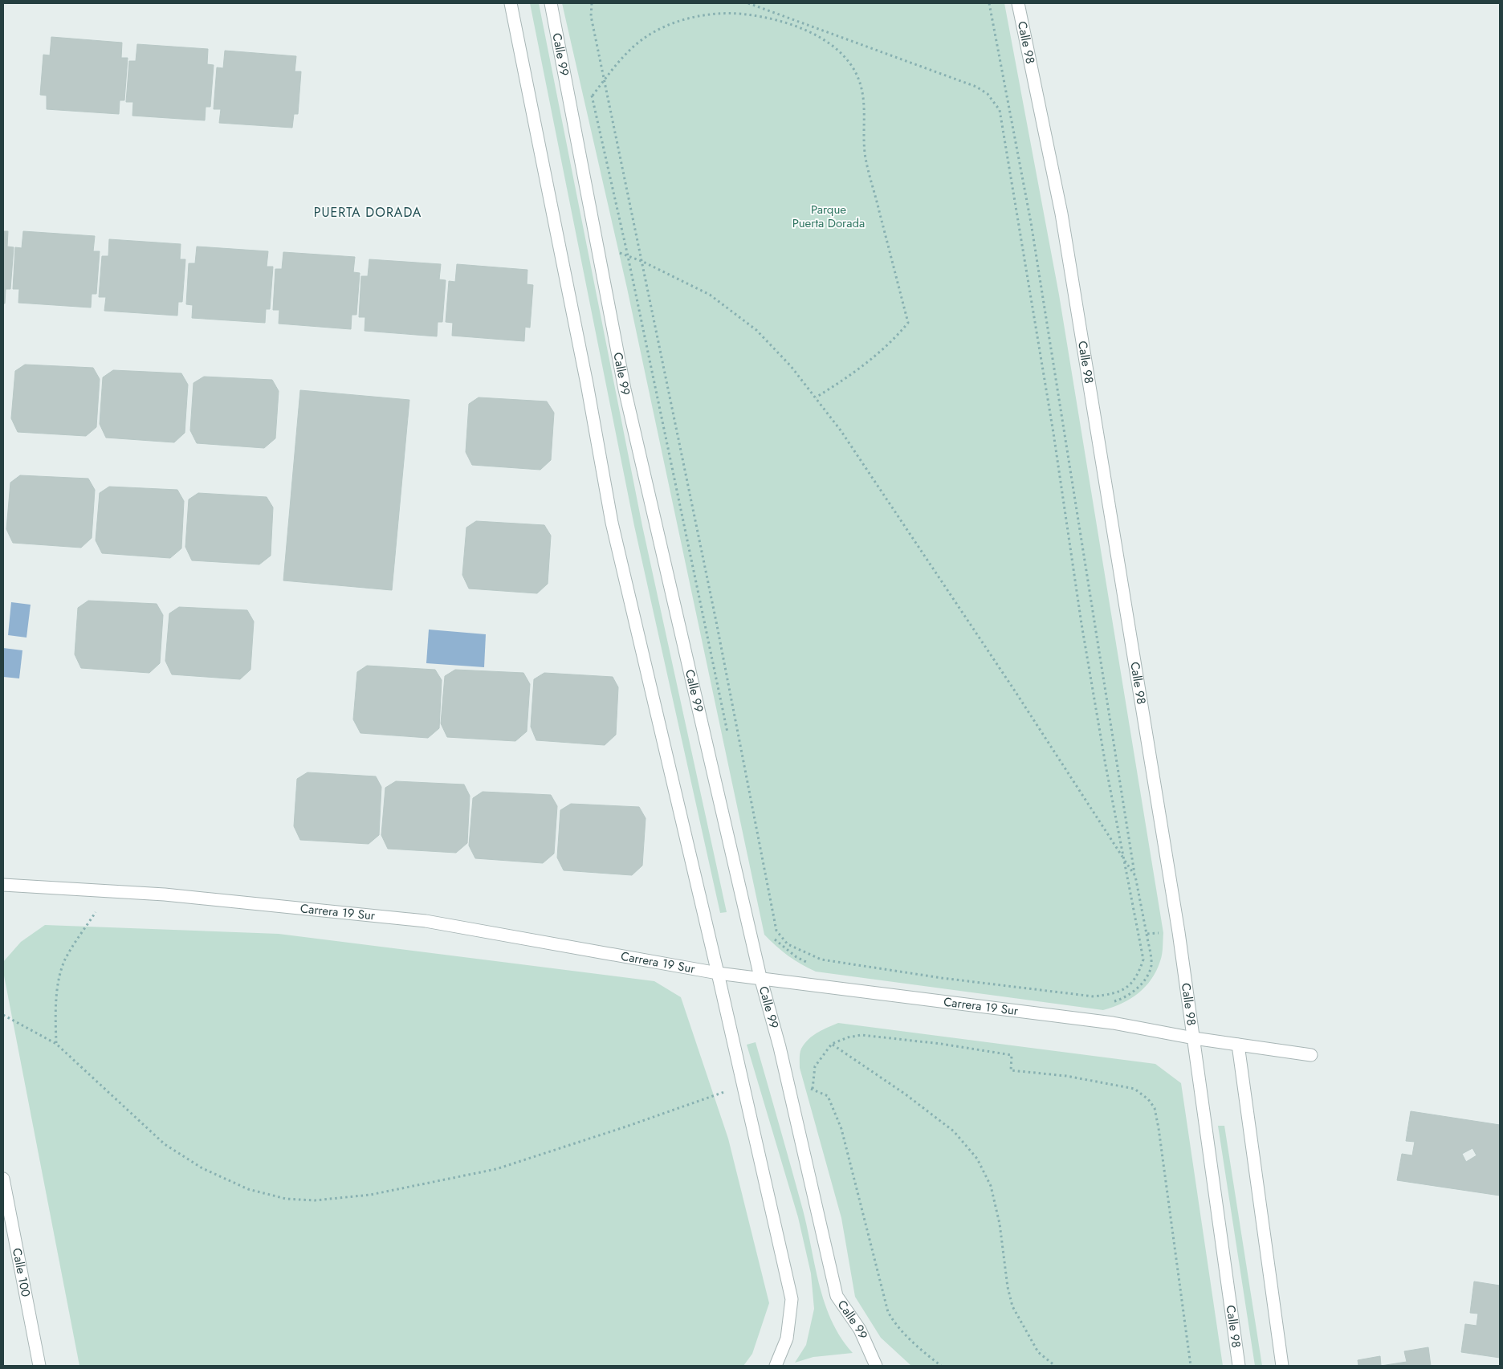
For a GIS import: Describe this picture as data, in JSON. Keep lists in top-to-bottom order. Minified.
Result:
{"streets":{"street":["Calle 98","Calle 99","Carrera 19 Sur","Calle 100"]},"crossings":[["Calle 98","Carrera 19 Sur"],["Calle 99","Carrera 19 Sur"]],"districts":["PUERTA DORADA"],"parks":["Parque Puerta Dorada"]}
